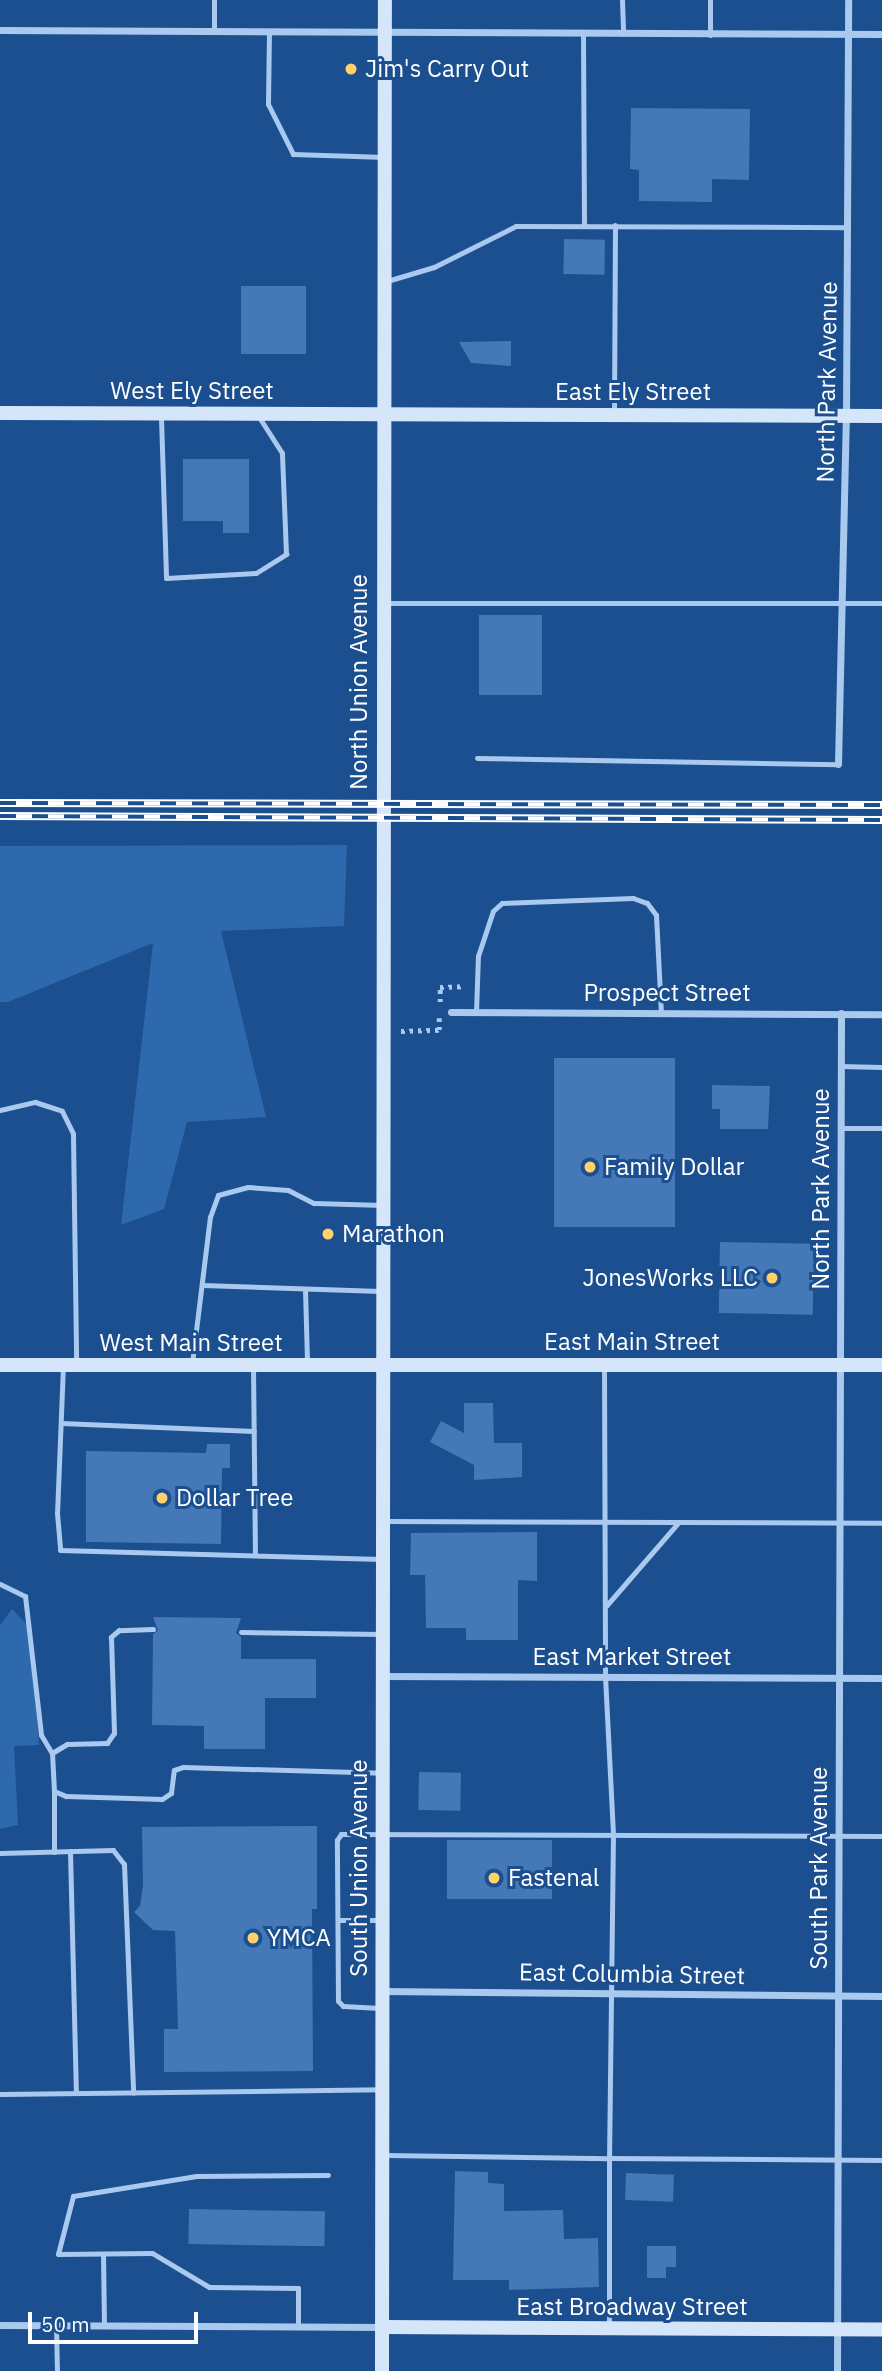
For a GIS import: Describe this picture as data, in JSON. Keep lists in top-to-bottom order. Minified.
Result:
{"streets":{"main road":["West Ely Street","East Ely Street","North Union Avenue","East Main Street","West Main Street","South Union Avenue","East Broadway Street"],"street":["North Park Avenue","Prospect Street","East Market Street","South Park Avenue","East Columbia Street"]},"crossings":[["North Park Avenue","East Ely Street"],["North Park Avenue","Prospect Street"],["North Park Avenue","East Main Street"],["North Park Avenue","South Park Avenue"],["West Ely Street","East Ely Street"],["West Ely Street","North Union Avenue"],["East Ely Street","North Union Avenue"],["North Union Avenue","East Main Street"],["North Union Avenue","West Main Street"],["North Union Avenue","South Union Avenue"],["East Main Street","West Main Street"],["East Main Street","South Union Avenue"],["East Main Street","South Park Avenue"],["West Main Street","South Union Avenue"],["East Market Street","South Union Avenue"],["East Market Street","South Park Avenue"],["South Union Avenue","East Columbia Street"],["South Union Avenue","East Broadway Street"],["South Park Avenue","East Columbia Street"],["South Park Avenue","East Broadway Street"]],"places":["Jim's Carry Out","Family Dollar","Marathon","JonesWorks LLC","Dollar Tree","Fastenal","YMCA"],"scale_bar":"50 m"}
